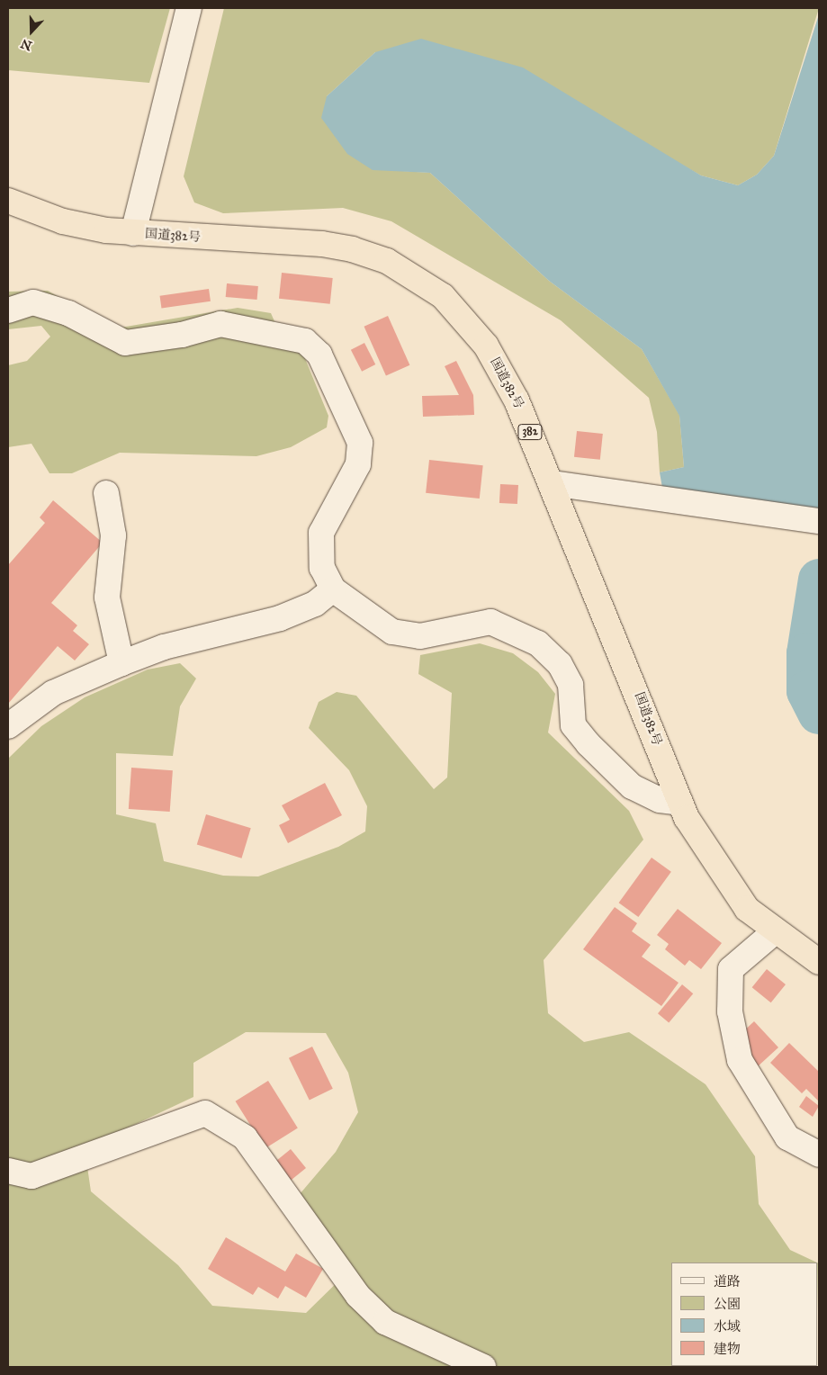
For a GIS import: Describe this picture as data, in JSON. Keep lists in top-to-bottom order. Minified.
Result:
{"streets":{"highway":["国道382号","382"]},"legend":["道路","公園","水域","建物"],"north":"bottom"}
